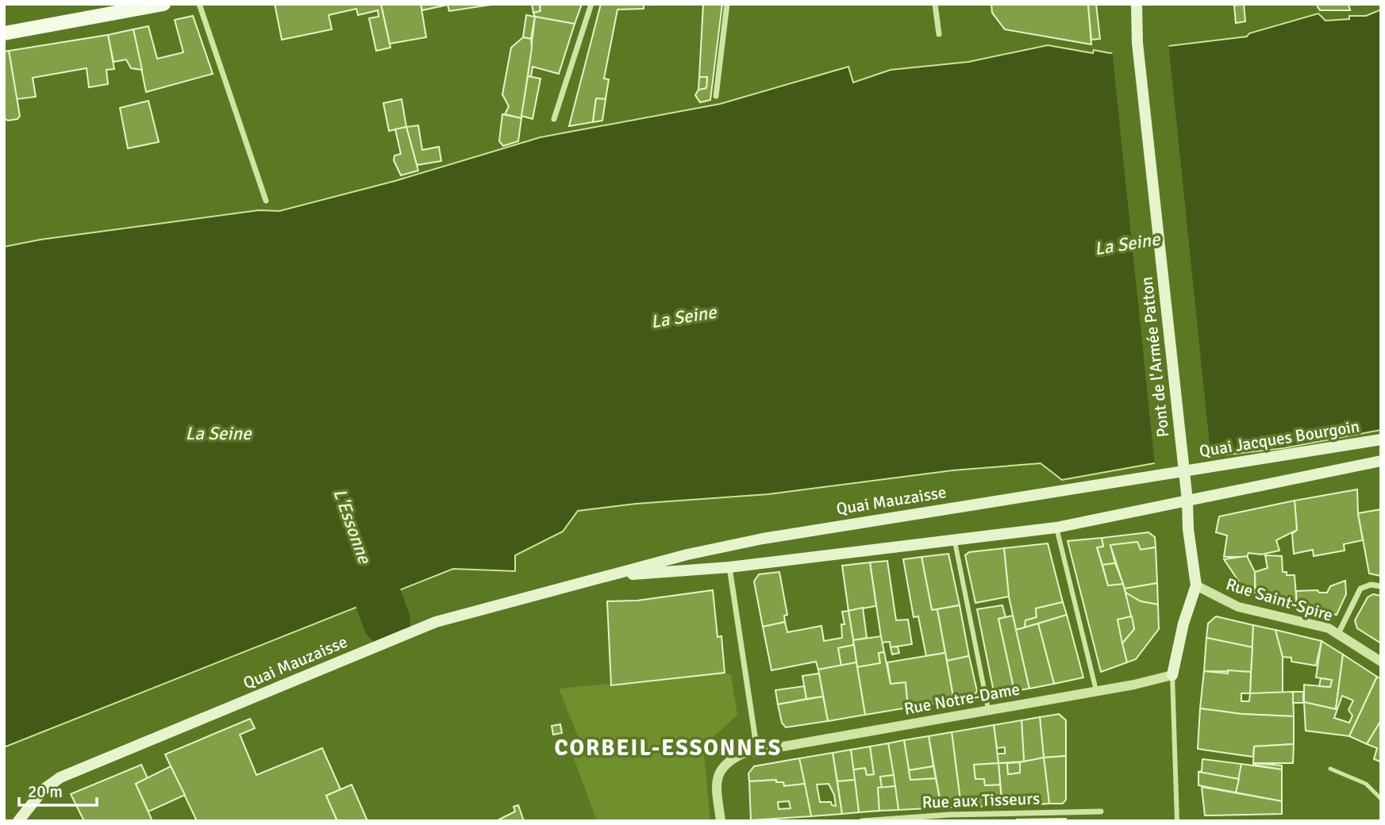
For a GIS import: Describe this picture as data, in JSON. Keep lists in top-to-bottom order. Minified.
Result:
{"streets":{"main road":["Pont de l'Armée Patton","Quai Jacques Bourgoin","Quai Mauzaisse"],"street":["Rue Saint-Spire","Rue Notre-Dame","Rue aux Tisseurs"]},"crossings":[["Pont de l'Armée Patton","Quai Mauzaisse"],["Pont de l'Armée Patton","Rue Saint-Spire"],["Quai Jacques Bourgoin","Quai Mauzaisse"]],"districts":["CORBEIL-ESSONNES"],"water":["La Seine","L'Essonne"],"scale_bar":"20 m"}
